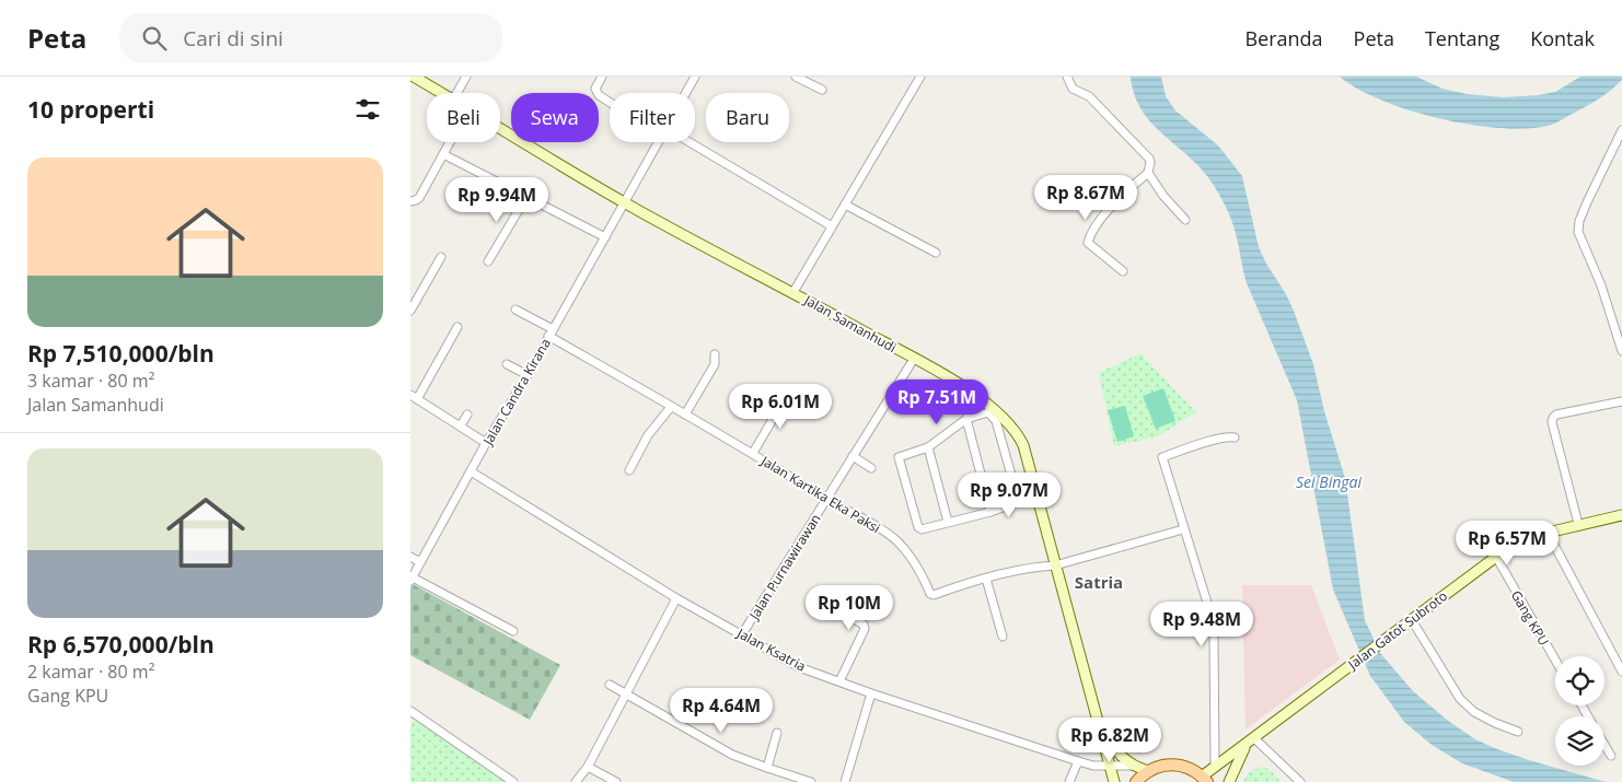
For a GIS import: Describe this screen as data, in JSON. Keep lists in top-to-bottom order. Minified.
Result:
{"streets":{"street":["Jalan Samanhudi","Jalan Candra Kirana","Jalan Kartika Eka Paksi","Jalan Purnawirawan","Gang KPU","Jalan Gatot Subroto","Jalan Ksatria"]},"crossings":[["Jalan Samanhudi","Jalan Candra Kirana"],["Jalan Samanhudi","Jalan Kartika Eka Paksi"],["Jalan Samanhudi","Jalan Purnawirawan"],["Jalan Samanhudi","Jalan Ksatria"],["Jalan Candra Kirana","Jalan Kartika Eka Paksi"],["Jalan Candra Kirana","Jalan Ksatria"],["Jalan Kartika Eka Paksi","Jalan Purnawirawan"],["Jalan Purnawirawan","Jalan Ksatria"],["Gang KPU","Jalan Gatot Subroto"]],"districts":["Satria"],"water":["Sei Bingai"],"page":{"header":"Peta","search":"Cari di sini","nav":["Beranda","Peta","Tentang","Kontak"],"heading":"10 properti","chip":["Beli","Sewa","Filter","Baru"],"list":[{"name":"Rp 7,510,000/bln","note":"3 kamar · 80 m² · Jalan Samanhudi"},{"name":"Rp 6,570,000/bln","note":"2 kamar · 80 m² · Gang KPU"}],"price":["Rp 8.67M","Rp 9.94M","Rp 7.51M","Rp 6.01M","Rp 9.07M","Rp 6.57M","Rp 10M","Rp 9.48M","Rp 4.64M","Rp 6.82M"]}}
